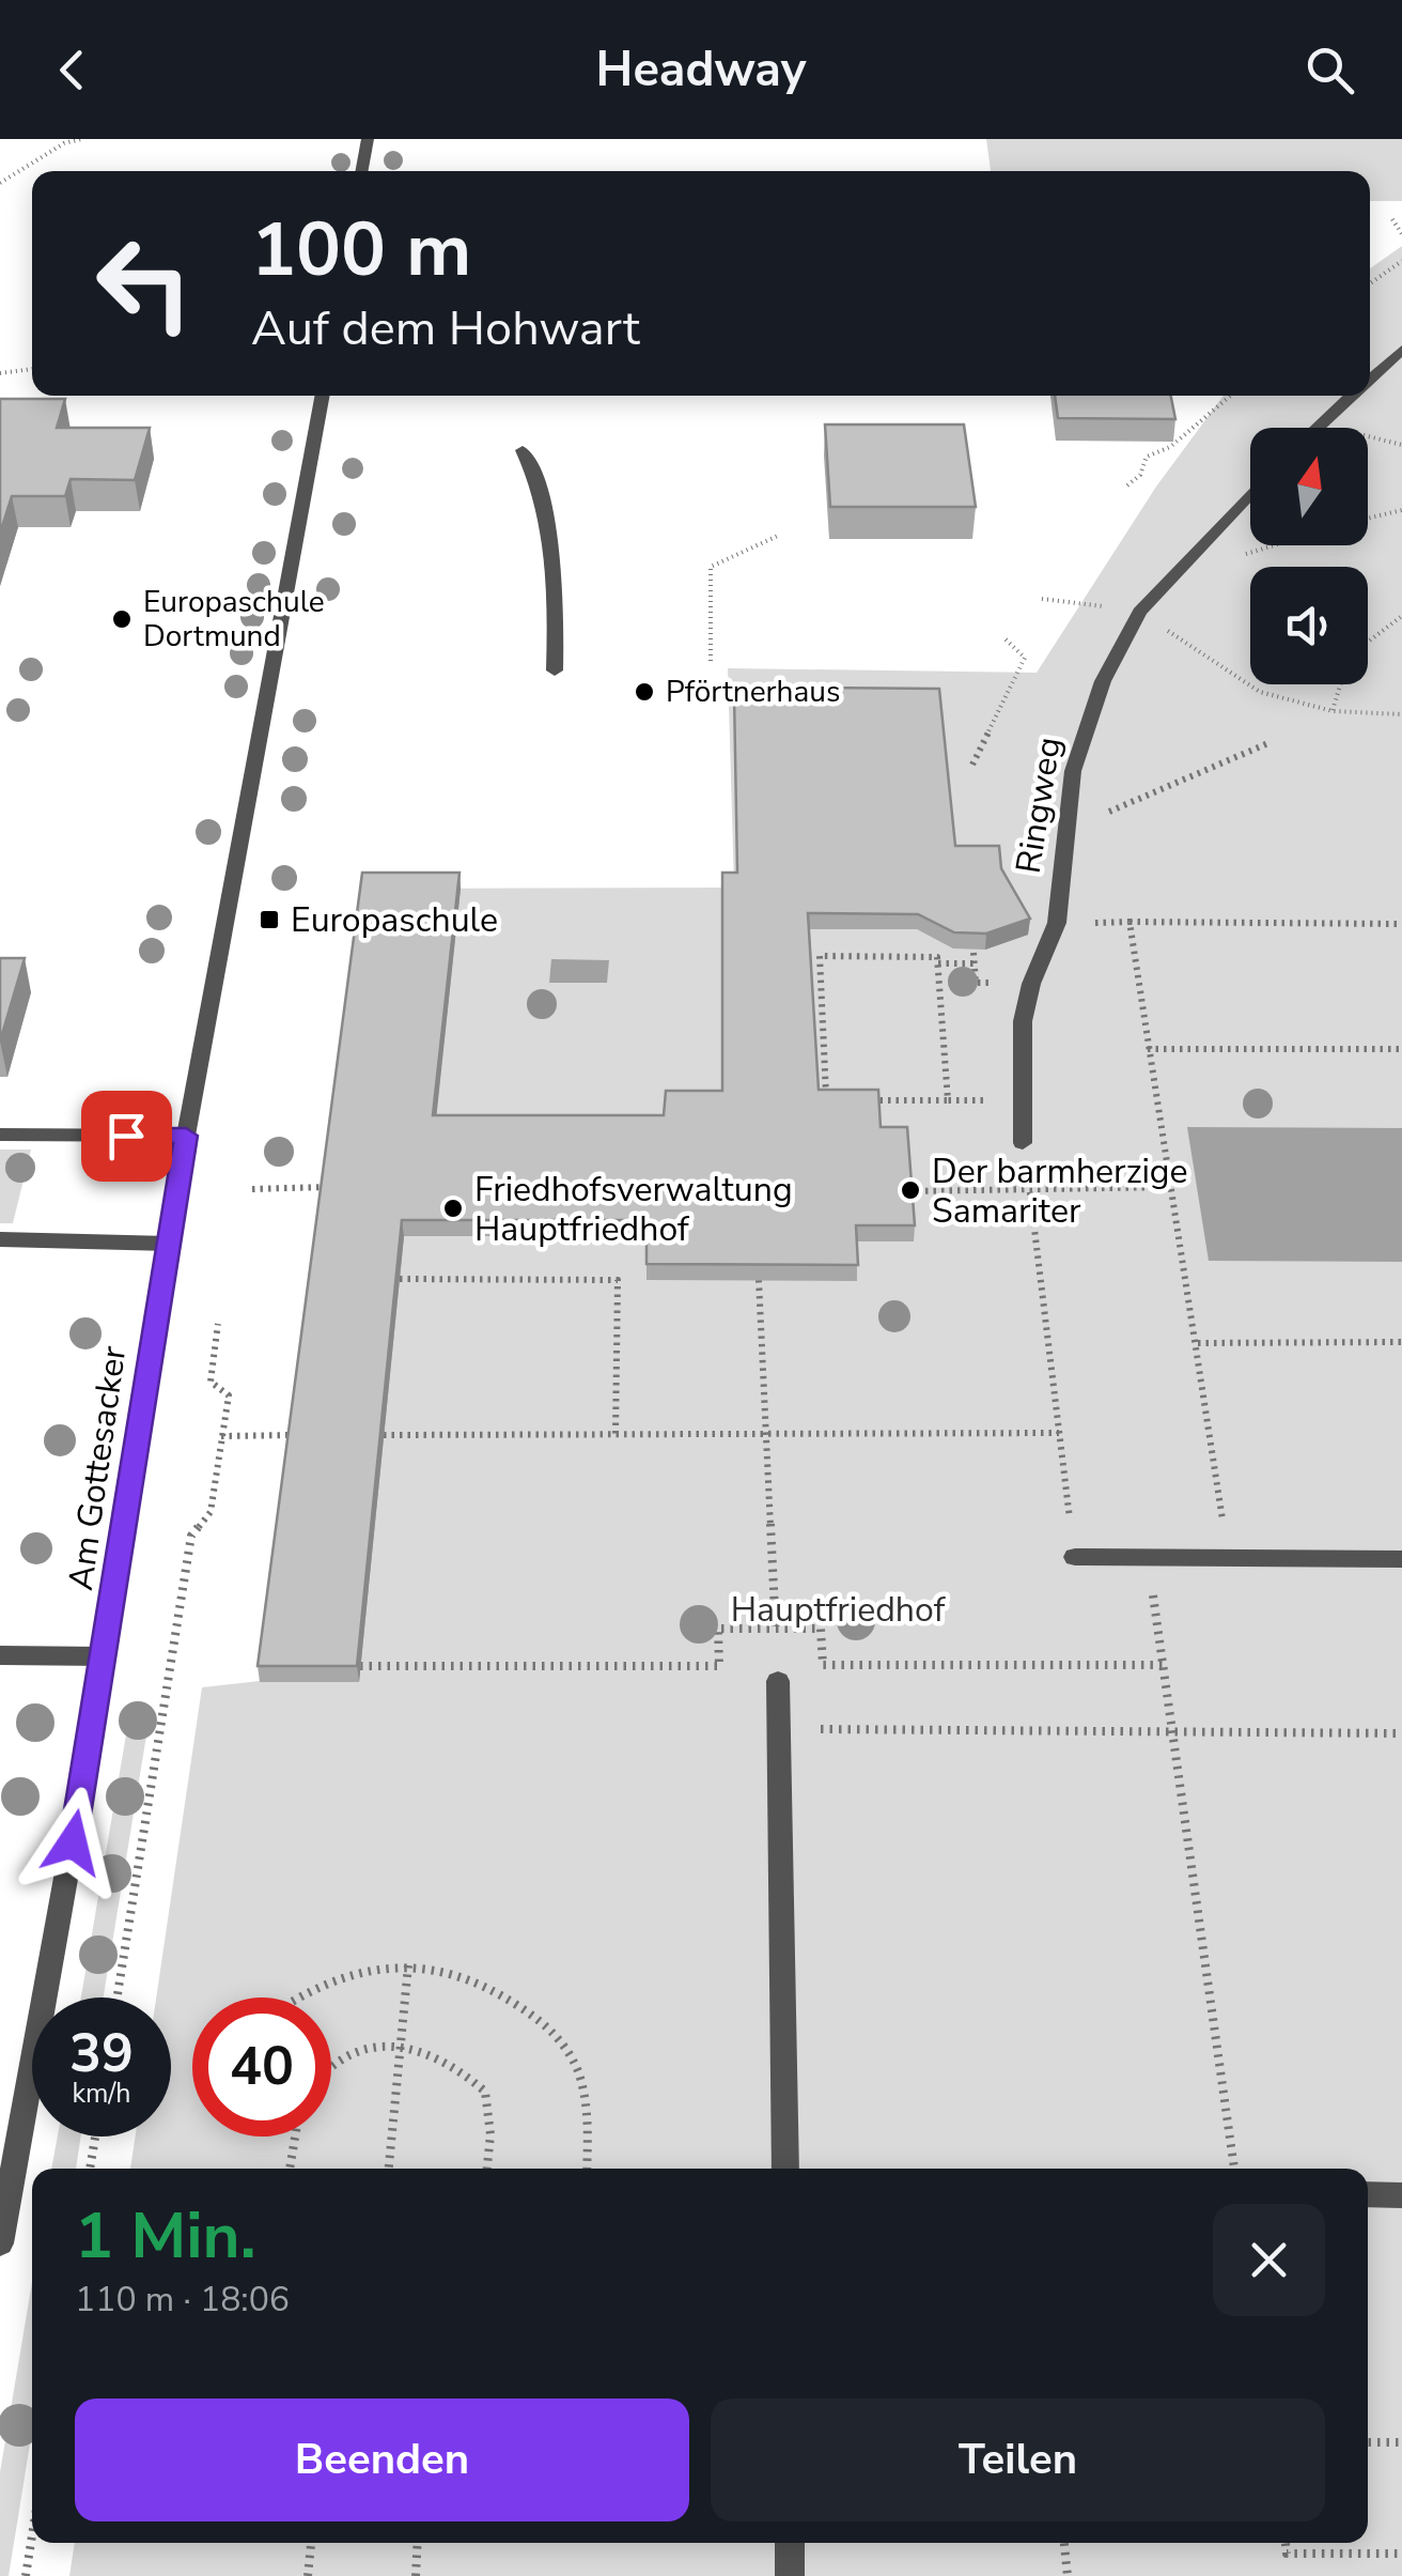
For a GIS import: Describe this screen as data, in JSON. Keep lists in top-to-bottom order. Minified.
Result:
{"streets":{"street":["Ringweg","Am Gottesacker"]},"parks":["Hauptfriedhof"],"places":{"other":["Europaschule Dortmund","Pförtnerhaus","Der barmherzige Samariter","Friedhofsverwaltung Hauptfriedhof"],"transit":["Europaschule"]},"north":"top","page":{"header":"Headway","turn":["100 m","Auf dem Hohwart"],"speed":"39 km/h","limit":"40","heading":["1 Min.","110 m · 18:06"],"buttons":["Beenden","Teilen"]}}
